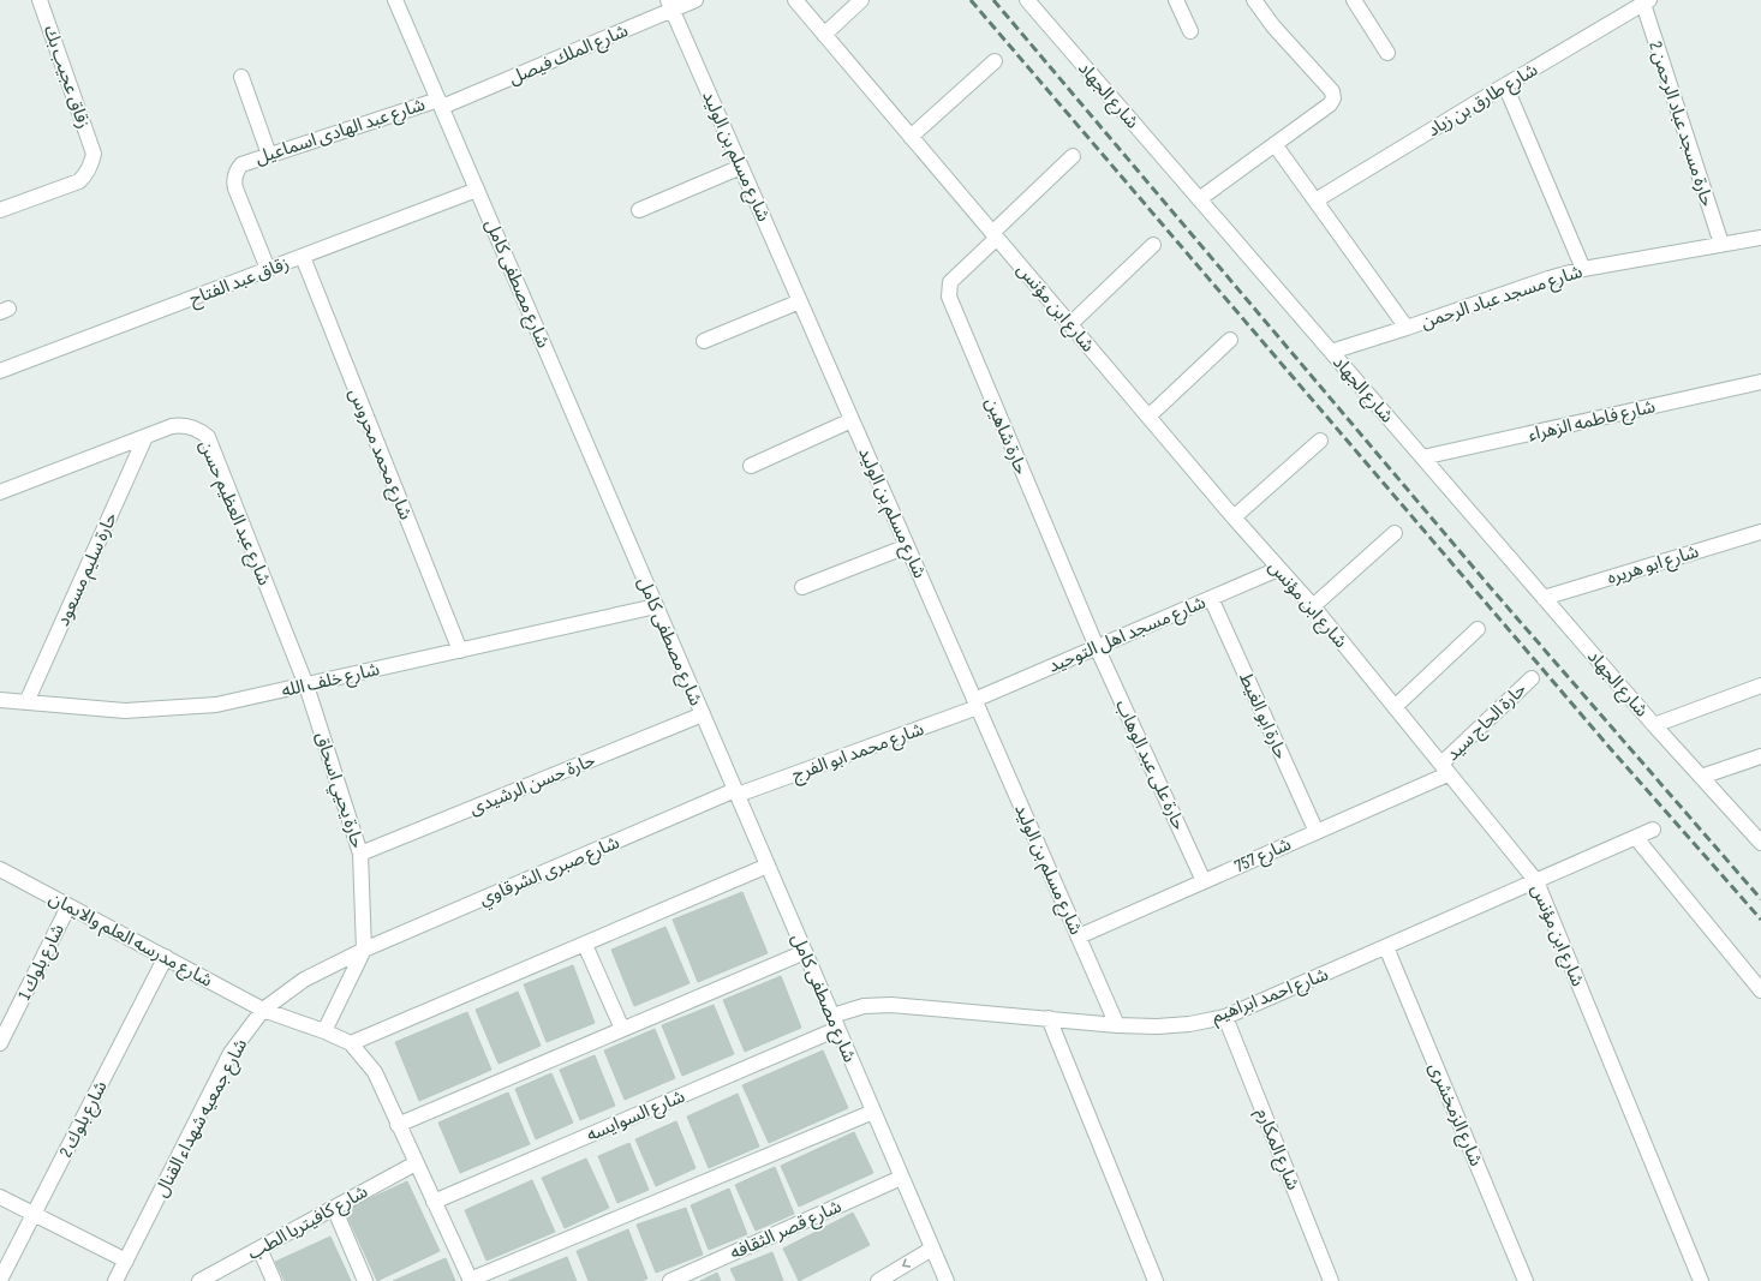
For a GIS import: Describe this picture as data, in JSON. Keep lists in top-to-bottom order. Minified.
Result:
{"streets":{"street":["شارع الملك فيصل","زقاق عجيب بك","شارع الجهاد","شارع طارق بن زياد","حارة مسجد عباد الرحمن 2","شارع عبد الهادى اسماعيل","شارع مسلم بن الوليد","زقاق عبد الفتاح","شارع مصطفى كامل","شارع مسجد عباد الرحمن","شارع ابن مؤنس","شارع فاطمه الزهراء","حارة شاهين","شارع محمد محروس","شارع عبد العظيم حسن","شارع ابو هريره","حارة سليم مسعود","شارع مسجد اهل التوحيد","شارع خلف الله","حارة ابو الغيط","حارة الحاج سيد","شارع محمد ابو الفرج","حارة على عبد الوهاب","حارة حسن الرشيدى","حارة يحيي اسحاق","شارع 757","شارع صبرى الشرقاوي","شارع مدرسه العلم والايمان","شارع بلوك 1","شارع احمد ابراهيم","شارع الزمخشرى","شارع السوايسه","شارع جمعيه شهداء القنال","شارع بلوك 2","شارع المكارم","شارع كافيتريا الطب","شارع قصر الثقافه"]},"crossings":[["شارع الملك فيصل","شارع عبد الهادى اسماعيل"],["شارع الملك فيصل","شارع مسلم بن الوليد"],["شارع الملك فيصل","شارع مصطفى كامل"],["شارع الجهاد","شارع مسجد عباد الرحمن"],["شارع الجهاد","شارع فاطمه الزهراء"],["شارع الجهاد","شارع ابو هريره"],["شارع طارق بن زياد","حارة مسجد عباد الرحمن 2"],["حارة مسجد عباد الرحمن 2","شارع مسجد عباد الرحمن"],["شارع عبد الهادى اسماعيل","زقاق عبد الفتاح"],["شارع عبد الهادى اسماعيل","شارع مصطفى كامل"],["شارع مسلم بن الوليد","شارع مسجد اهل التوحيد"],["شارع مسلم بن الوليد","شارع محمد ابو الفرج"],["شارع مسلم بن الوليد","شارع 757"],["شارع مسلم بن الوليد","شارع احمد ابراهيم"],["زقاق عبد الفتاح","شارع مصطفى كامل"],["زقاق عبد الفتاح","شارع محمد محروس"],["شارع مصطفى كامل","شارع خلف الله"],["شارع مصطفى كامل","شارع محمد ابو الفرج"],["شارع مصطفى كامل","حارة حسن الرشيدى"],["شارع مصطفى كامل","شارع صبرى الشرقاوي"],["شارع مصطفى كامل","شارع احمد ابراهيم"],["شارع مصطفى كامل","شارع السوايسه"],["شارع مصطفى كامل","شارع قصر الثقافه"],["شارع ابن مؤنس","حارة شاهين"],["شارع ابن مؤنس","شارع مسجد اهل التوحيد"],["شارع ابن مؤنس","حارة الحاج سيد"],["شارع ابن مؤنس","شارع 757"],["شارع ابن مؤنس","شارع احمد ابراهيم"],["حارة شاهين","شارع مسجد اهل التوحيد"],["حارة شاهين","حارة على عبد الوهاب"],["شارع محمد محروس","شارع خلف الله"],["شارع عبد العظيم حسن","حارة سليم مسعود"],["شارع عبد العظيم حسن","شارع خلف الله"],["شارع عبد العظيم حسن","حارة يحيي اسحاق"],["حارة سليم مسعود","شارع خلف الله"],["شارع مسجد اهل التوحيد","حارة ابو الغيط"],["شارع مسجد اهل التوحيد","شارع محمد ابو الفرج"],["شارع مسجد اهل التوحيد","حارة على عبد الوهاب"],["شارع خلف الله","حارة يحيي اسحاق"],["حارة ابو الغيط","شارع 757"],["حارة الحاج سيد","شارع 757"],["شارع محمد ابو الفرج","شارع صبرى الشرقاوي"],["حارة على عبد الوهاب","شارع 757"],["حارة حسن الرشيدى","حارة يحيي اسحاق"],["حارة يحيي اسحاق","شارع صبرى الشرقاوي"],["حارة يحيي اسحاق","شارع مدرسه العلم والايمان"],["حارة يحيي اسحاق","شارع جمعيه شهداء القنال"],["شارع صبرى الشرقاوي","شارع جمعيه شهداء القنال"],["شارع مدرسه العلم والايمان","شارع بلوك 1"],["شارع مدرسه العلم والايمان","شارع جمعيه شهداء القنال"],["شارع مدرسه العلم والايمان","شارع بلوك 2"],["شارع احمد ابراهيم","شارع الزمخشرى"],["شارع احمد ابراهيم","شارع المكارم"]]}
